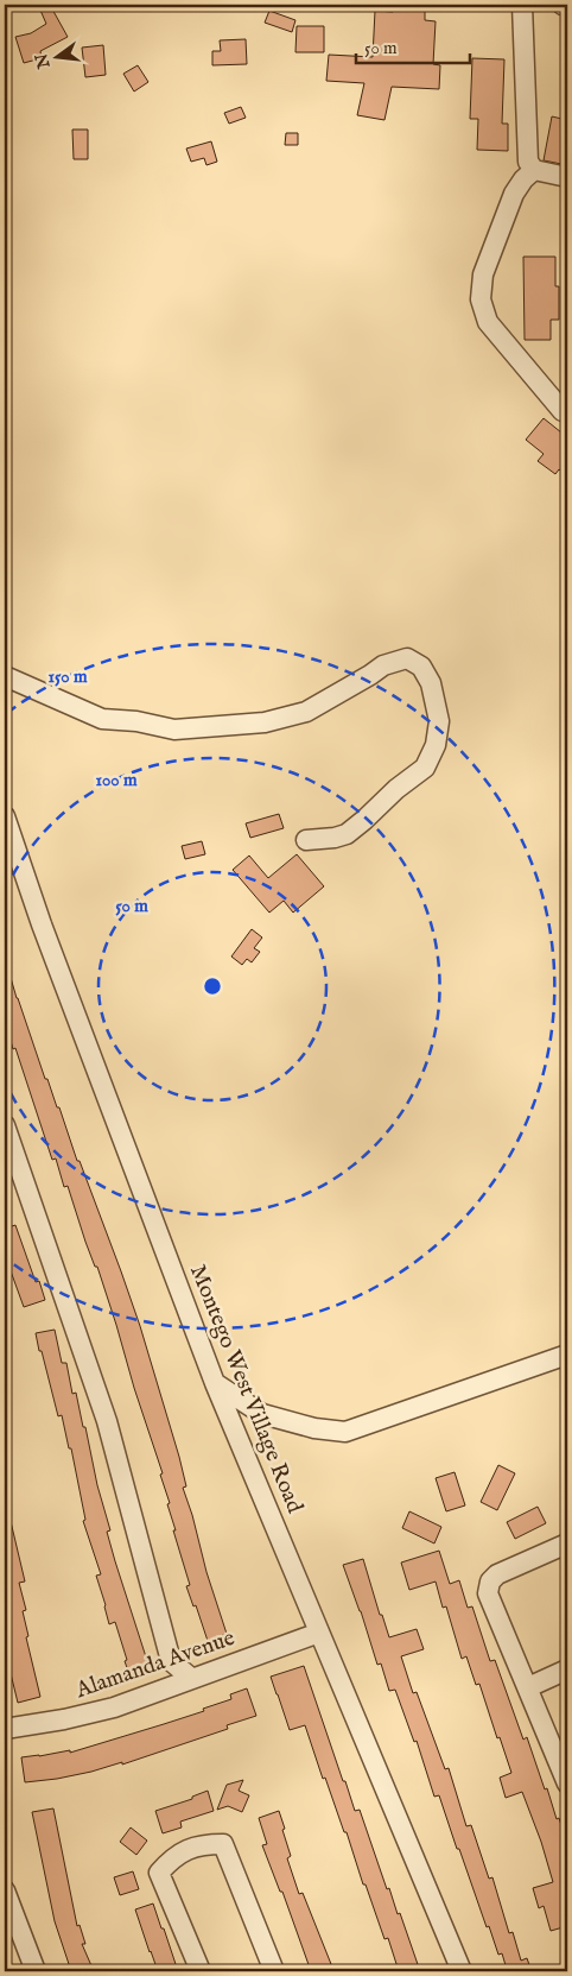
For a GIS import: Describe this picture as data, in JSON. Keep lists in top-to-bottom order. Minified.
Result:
{"streets":{"street":["Montego West Village Road","Alamanda Avenue"]},"crossings":[["Montego West Village Road","Alamanda Avenue"]],"scale_bar":"50 m","north":"left","rings":["150 m","100 m","50 m"]}
